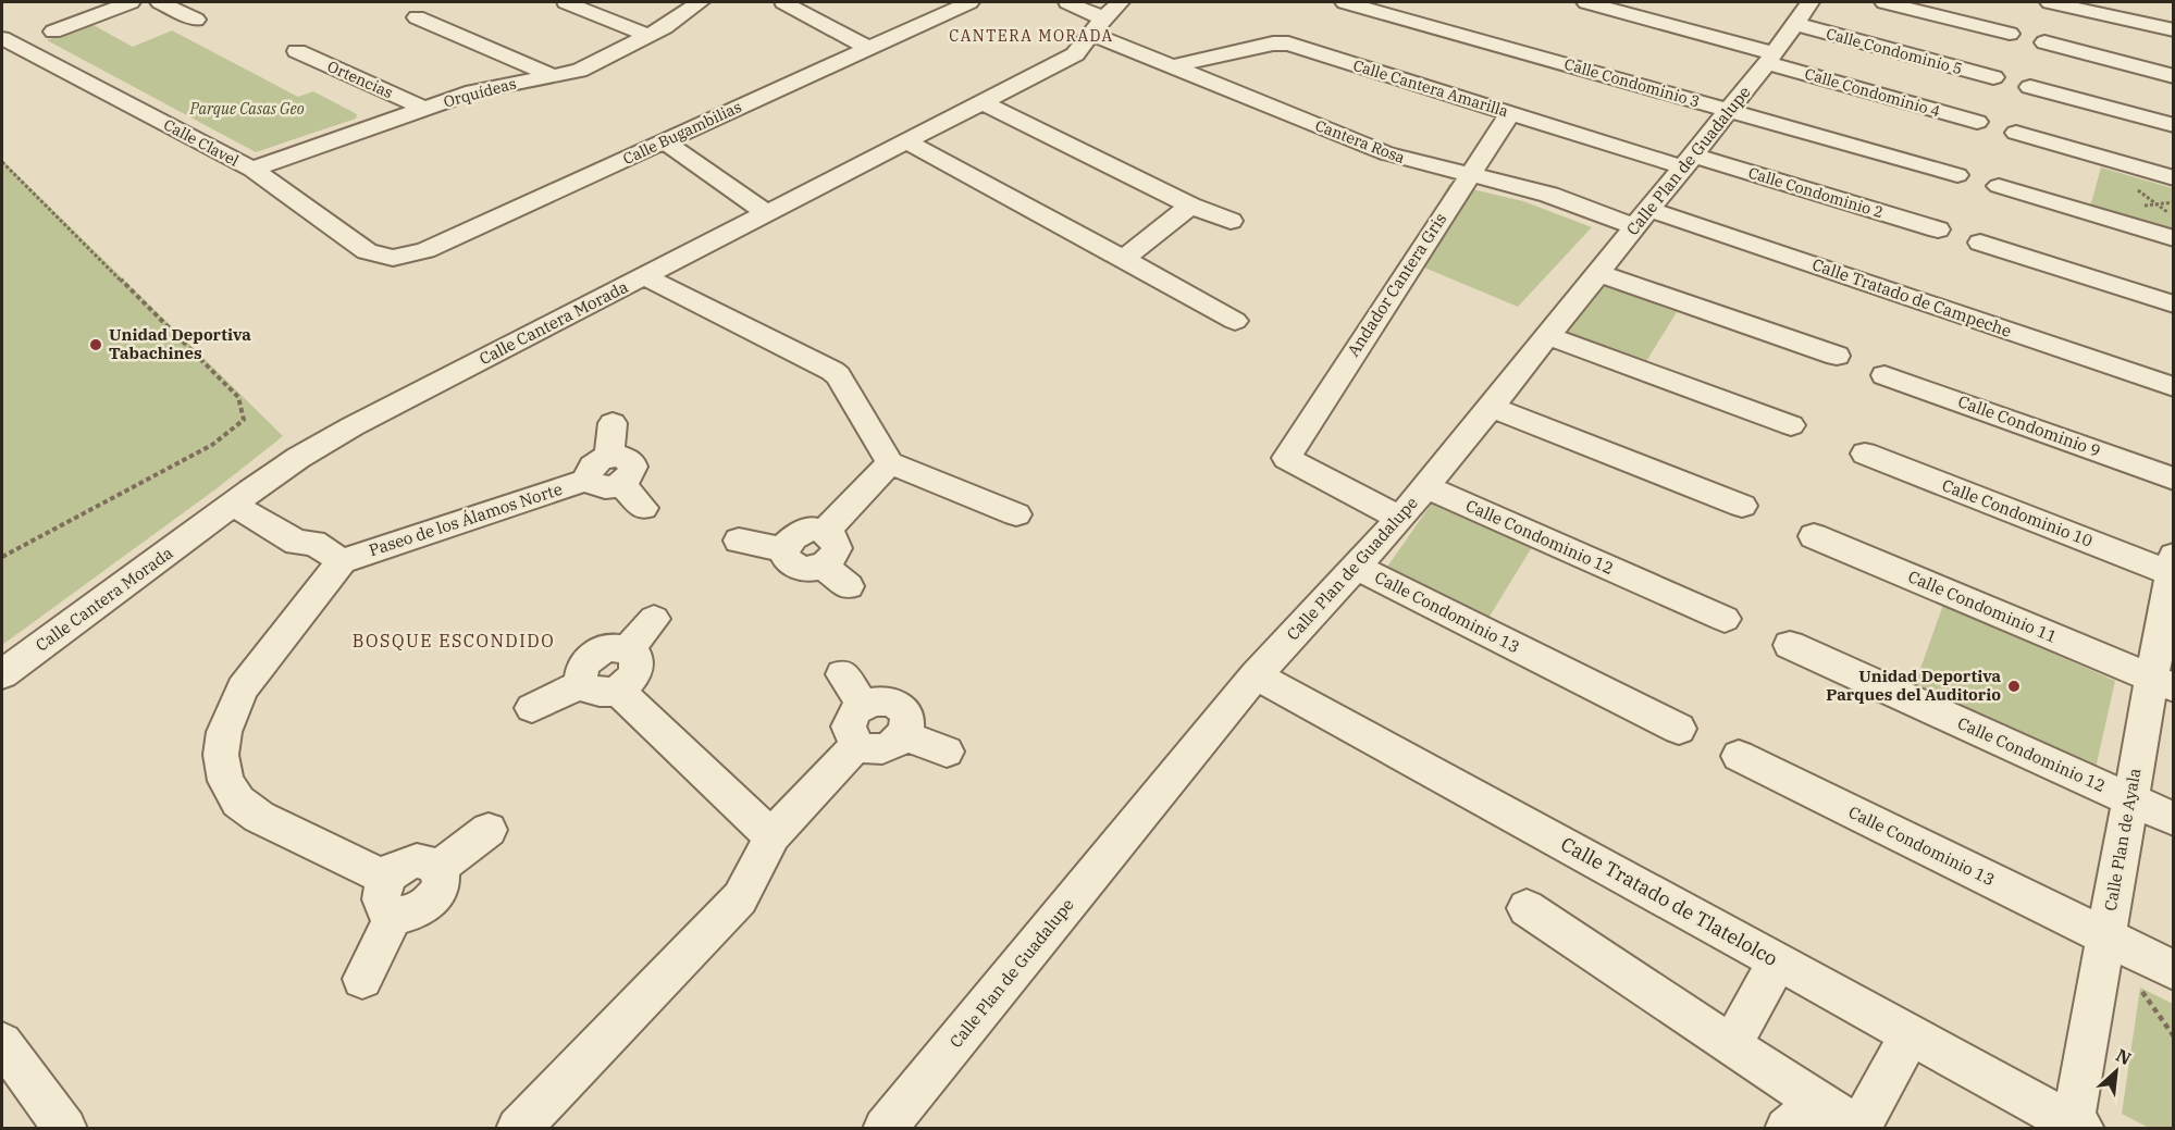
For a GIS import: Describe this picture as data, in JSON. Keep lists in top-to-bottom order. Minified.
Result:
{"streets":{"street":["Calle Condominio 5","Ortencias","Calle Condominio 3","Calle Cantera Amarilla","Orquídeas","Calle Condominio 4","Calle Bugambilias","Cantera Rosa","Calle Clavel","Calle Plan de Guadalupe","Calle Condominio 2","Andador Cantera Gris","Calle Tratado de Campeche","Calle Cantera Morada","Calle Condominio 9","Calle Condominio 10","Paseo de los Álamos Norte","Calle Condominio 12","Calle Condominio 11","Calle Condominio 13","Calle Plan de Ayala","Calle Tratado de Tlatelolco"]},"crossings":[["Calle Condominio 5","Calle Plan de Guadalupe"],["Ortencias","Orquídeas"],["Calle Condominio 3","Calle Plan de Guadalupe"],["Calle Cantera Amarilla","Cantera Rosa"],["Calle Cantera Amarilla","Calle Plan de Guadalupe"],["Calle Cantera Amarilla","Calle Condominio 2"],["Calle Cantera Amarilla","Andador Cantera Gris"],["Orquídeas","Calle Clavel"],["Calle Condominio 4","Calle Plan de Guadalupe"],["Calle Bugambilias","Calle Clavel"],["Cantera Rosa","Calle Plan de Guadalupe"],["Cantera Rosa","Andador Cantera Gris"],["Cantera Rosa","Calle Tratado de Campeche"],["Cantera Rosa","Calle Cantera Morada"],["Calle Plan de Guadalupe","Calle Condominio 2"],["Calle Plan de Guadalupe","Andador Cantera Gris"],["Calle Plan de Guadalupe","Calle Tratado de Campeche"],["Calle Plan de Guadalupe","Calle Condominio 12"],["Calle Plan de Guadalupe","Calle Condominio 13"],["Calle Plan de Guadalupe","Calle Tratado de Tlatelolco"],["Calle Condominio 10","Calle Plan de Ayala"],["Calle Condominio 12","Calle Plan de Ayala"],["Calle Condominio 11","Calle Plan de Ayala"],["Calle Condominio 13","Calle Plan de Ayala"],["Calle Plan de Ayala","Calle Tratado de Tlatelolco"]],"districts":["CANTERA MORADA","BOSQUE ESCONDIDO"],"parks":["Parque Casas Geo"],"places":["Unidad Deportiva Tabachines","Unidad Deportiva Parques del Auditorio"],"north":"top right"}
